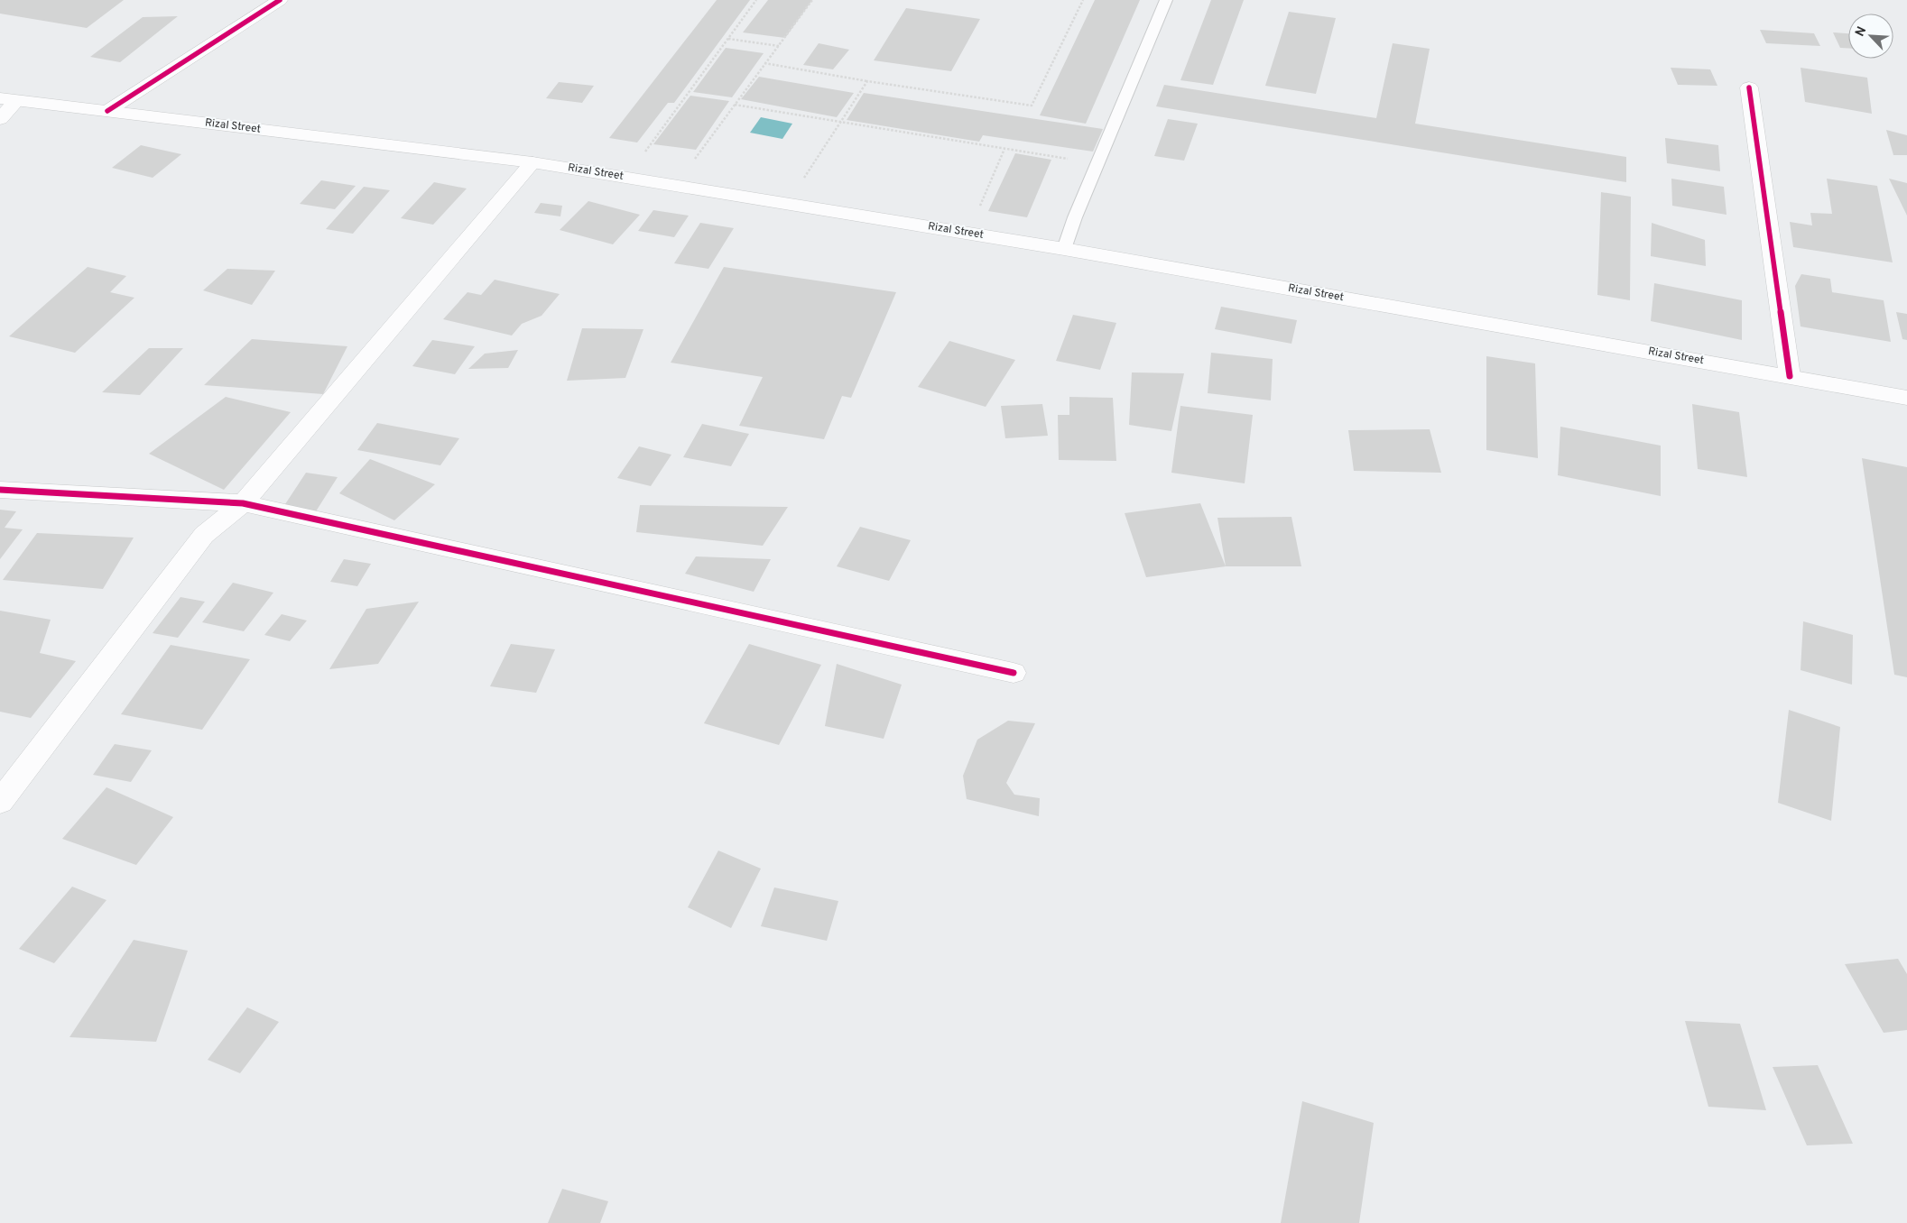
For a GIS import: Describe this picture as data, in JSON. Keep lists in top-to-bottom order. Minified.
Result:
{"streets":{"main road":["Rizal Street"]},"north":"top left"}
